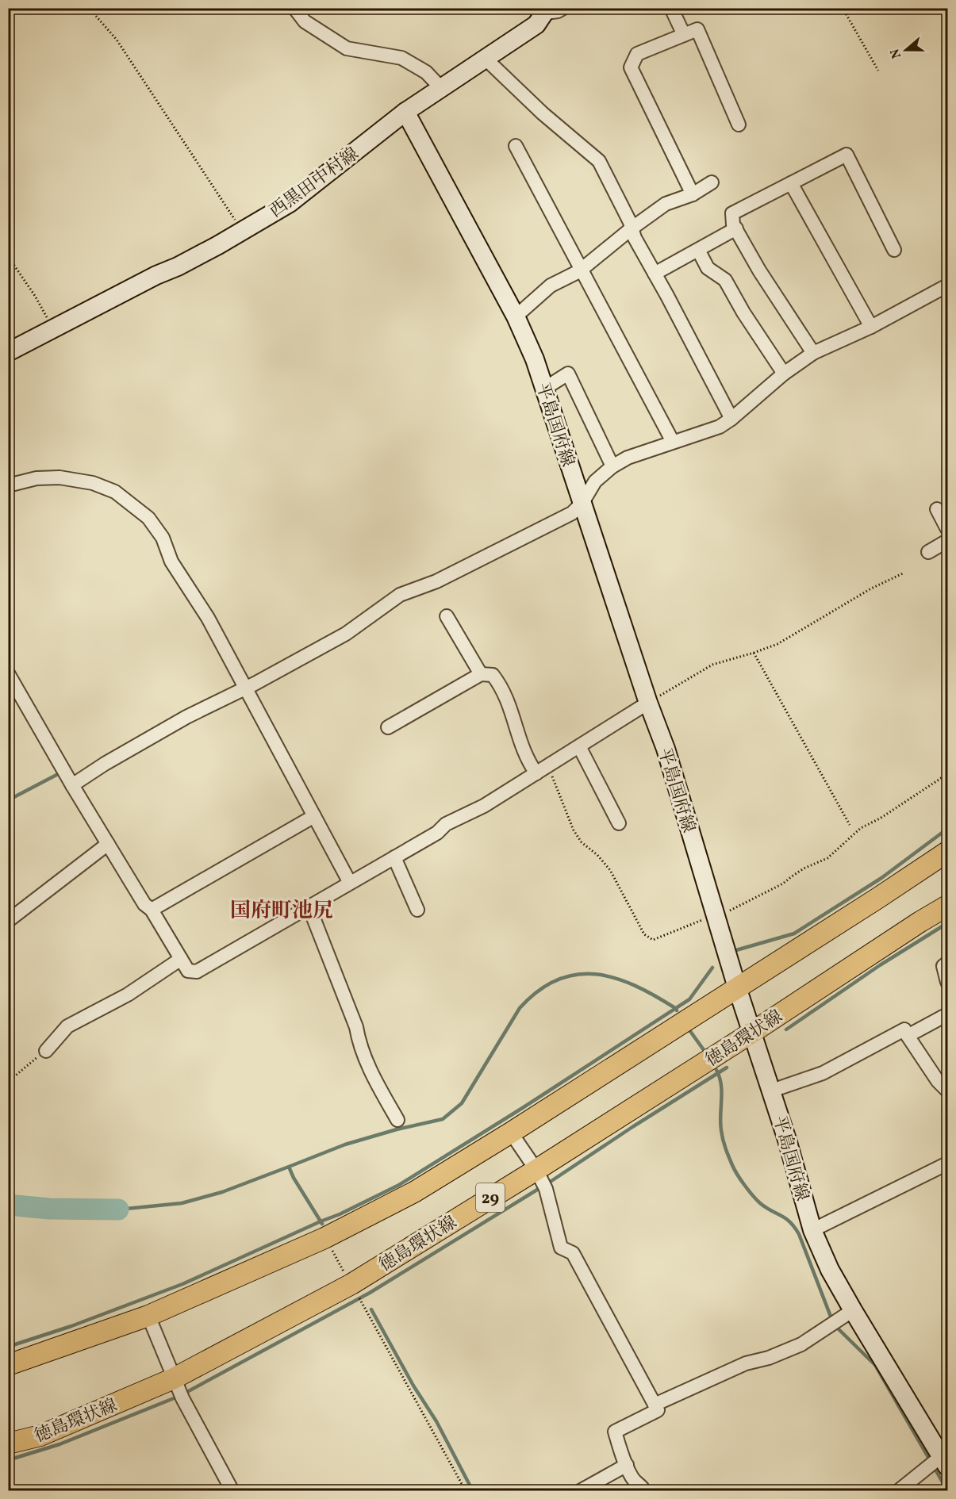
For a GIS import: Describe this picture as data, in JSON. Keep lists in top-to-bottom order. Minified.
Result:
{"streets":{"main road":["西黒田中村線","平島国府線","徳島環状線","29"]},"crossings":[["西黒田中村線","平島国府線"],["平島国府線","徳島環状線"],["平島国府線","29"]],"districts":["国府町池尻"],"north":"left"}
